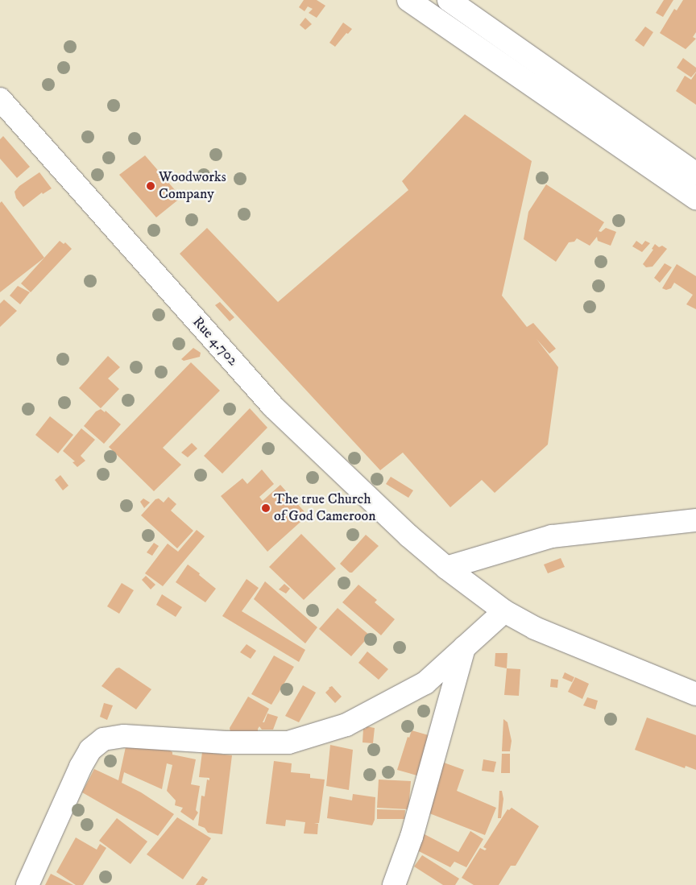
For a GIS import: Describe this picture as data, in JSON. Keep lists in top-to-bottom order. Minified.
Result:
{"streets":{"main road":["Rue 4.702"]},"places":["Woodworks Company","The true Church of God Cameroon"]}
